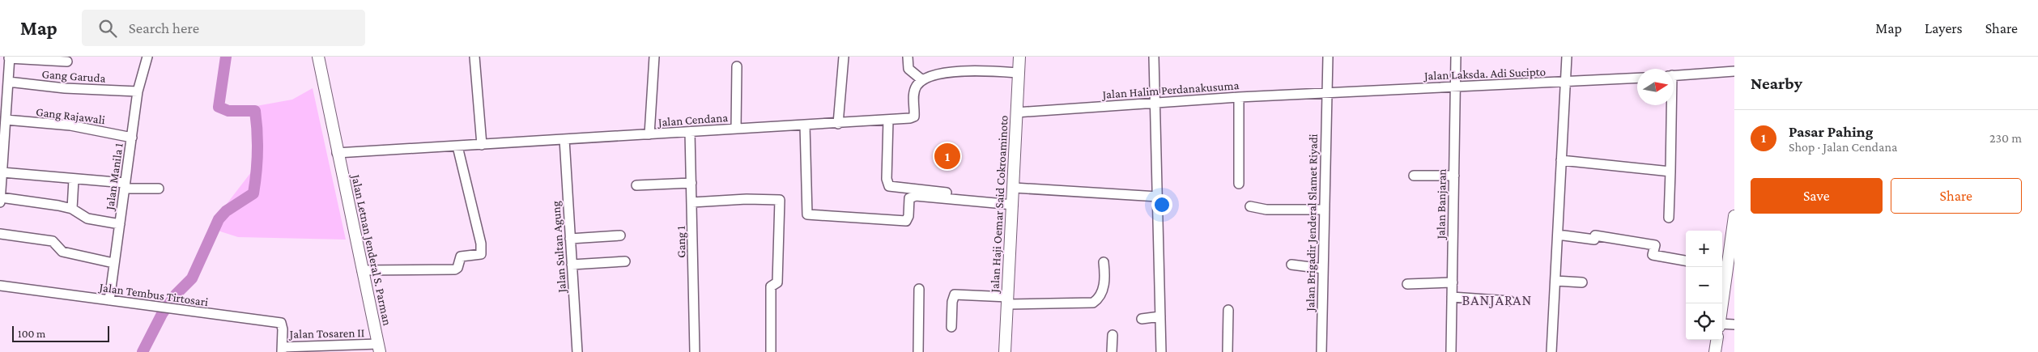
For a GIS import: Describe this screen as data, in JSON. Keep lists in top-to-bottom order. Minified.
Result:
{"streets":{"main road":["Jalan Haji Oemar Said Cokroaminoto","Jalan Letnan Jenderal S. Parman"],"street":["Jalan Laksda. Adi Sucipto","Gang Garuda","Jalan Halim Perdanakusuma","Gang Rajawali","Jalan Cendana","Jalan Manila 1","Jalan Banjaran","Jalan Brigadir Jenderal Slamet Riyadi","Gang 1","Jalan Sultan Agung","Jalan Tembus Tirtosari","Jalan Tosaren II"]},"crossings":[["Jalan Laksda. Adi Sucipto","Jalan Halim Perdanakusuma"],["Jalan Laksda. Adi Sucipto","Jalan Banjaran"],["Jalan Laksda. Adi Sucipto","Jalan Brigadir Jenderal Slamet Riyadi"],["Gang Garuda","Jalan Manila 1"],["Jalan Halim Perdanakusuma","Jalan Haji Oemar Said Cokroaminoto"],["Jalan Halim Perdanakusuma","Jalan Brigadir Jenderal Slamet Riyadi"],["Gang Rajawali","Jalan Manila 1"],["Jalan Cendana","Gang 1"],["Jalan Cendana","Jalan Sultan Agung"],["Jalan Cendana","Jalan Letnan Jenderal S. Parman"],["Jalan Manila 1","Jalan Tembus Tirtosari"],["Jalan Letnan Jenderal S. Parman","Jalan Tosaren II"],["Jalan Tembus Tirtosari","Jalan Tosaren II"]],"districts":["BANJARAN"],"scale_bar":"100 m","north":"right","page":{"header":"Map","search":"Search here","nav":["Map","Layers","Share"],"heading":"Nearby","list":[{"mark":"1","name":"Pasar Pahing","note":"Shop · Jalan Cendana","value":"230 m"}],"pins":"1","buttons":["Save","Share"],"map_buttons":["+","−"],"scale":"100 m"}}
